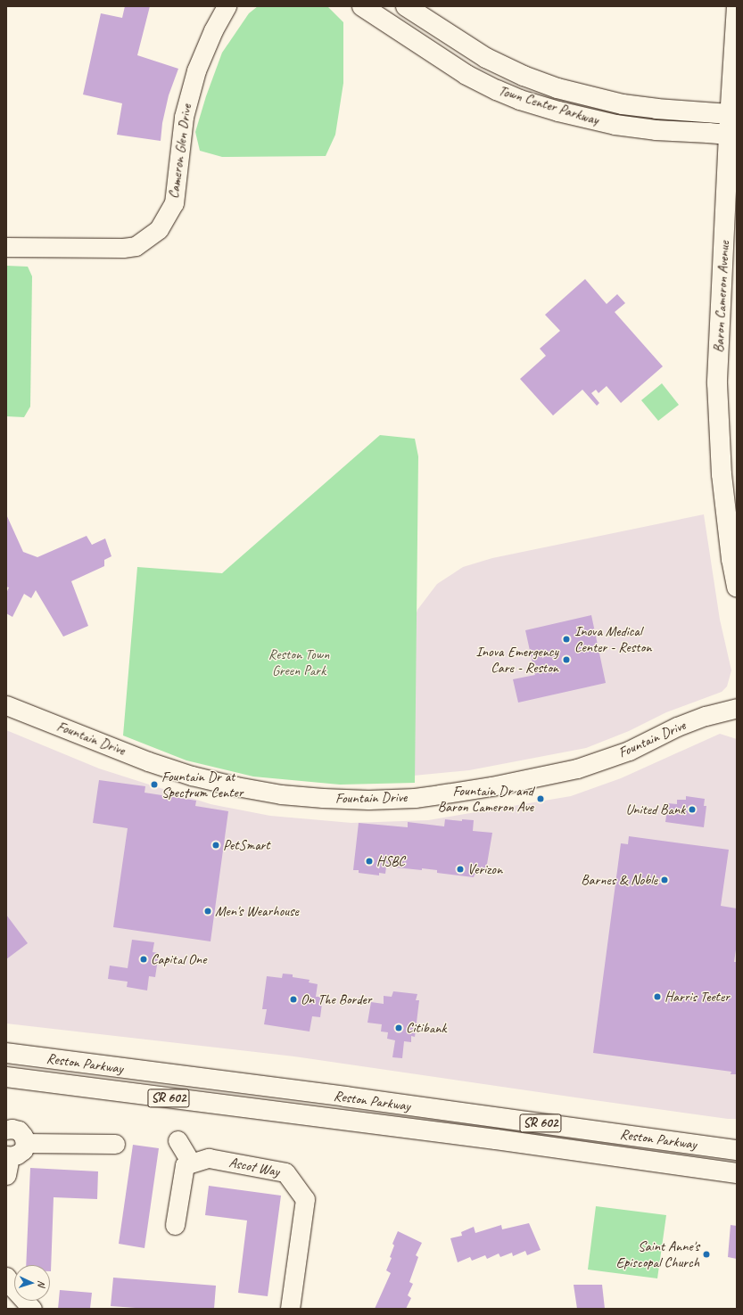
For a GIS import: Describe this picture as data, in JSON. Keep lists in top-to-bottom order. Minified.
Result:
{"streets":{"main road":["Town Center Parkway","Baron Cameron Avenue","Reston Parkway","SR 602"],"street":["Cameron Glen Drive","Fountain Drive","Ascot Way"]},"crossings":[["Town Center Parkway","Baron Cameron Avenue"]],"parks":["Reston Town Green Park"],"places":["Inova Medical Center - Reston","Inova Emergency Care - Reston","Fountain Dr at Spectrum Center","Fountain Dr and Baron Cameron Ave","United Bank","PetSmart","HSBC","Verizon","Barnes & Noble","Men's Wearhouse","Capital One","Harris Teeter","On The Border","Citibank","Saint Anne's Episcopal Church"],"north":"right"}
